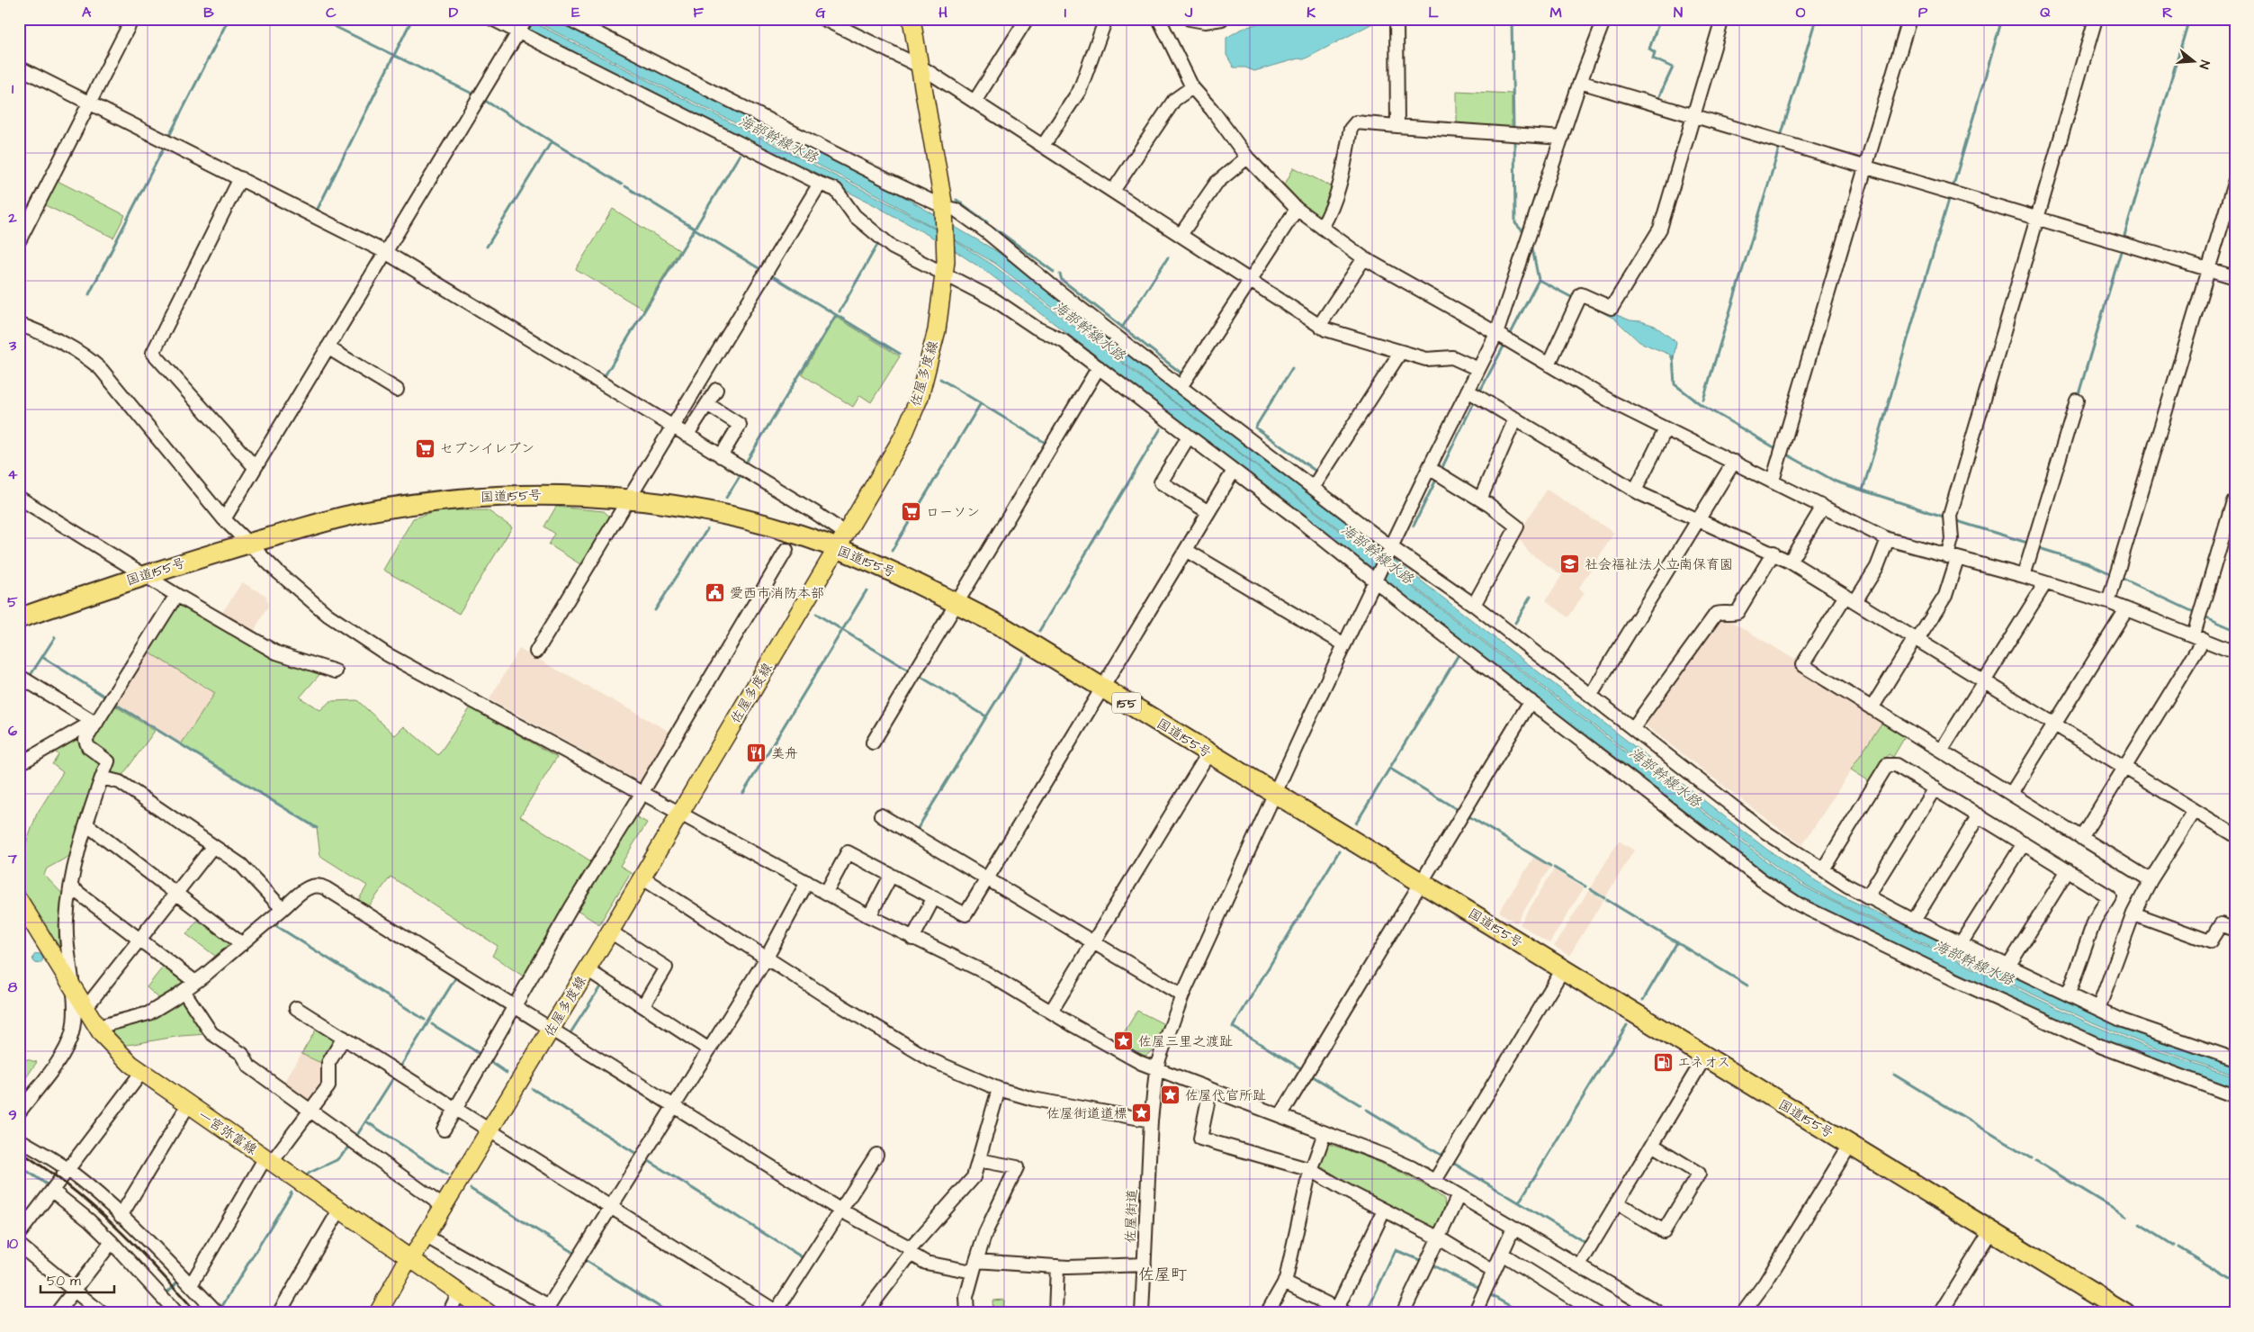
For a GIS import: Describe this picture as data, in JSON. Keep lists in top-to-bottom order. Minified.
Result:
{"streets":{"highway":["国道155号","155"],"main road":["佐屋多度線","一宮弥富線"],"street":["佐屋街道"]},"crossings":[["佐屋多度線","国道155号"],["佐屋多度線","一宮弥富線"],["国道155号","佐屋街道"]],"districts":["佐屋町"],"water":["海部幹線水路"],"places":{"supermarket":["セブンイレブン","ローソン"],"school or university":["社会福祉法人立南保育園"],"public building":["愛西市消防本部"],"restaurant":["美舟"],"place":["佐屋三里之渡趾","佐屋代官所趾","佐屋街道道標"],"fuel station":["エネオス"]},"scale_bar":"50 m","north":"right","grid":{"columns":["A","B","C","D","E","F","G","H","I","J","K","L","M","N","O","P","Q","R"],"rows":["1","2","3","4","5","6","7","8","9","10"]}}
